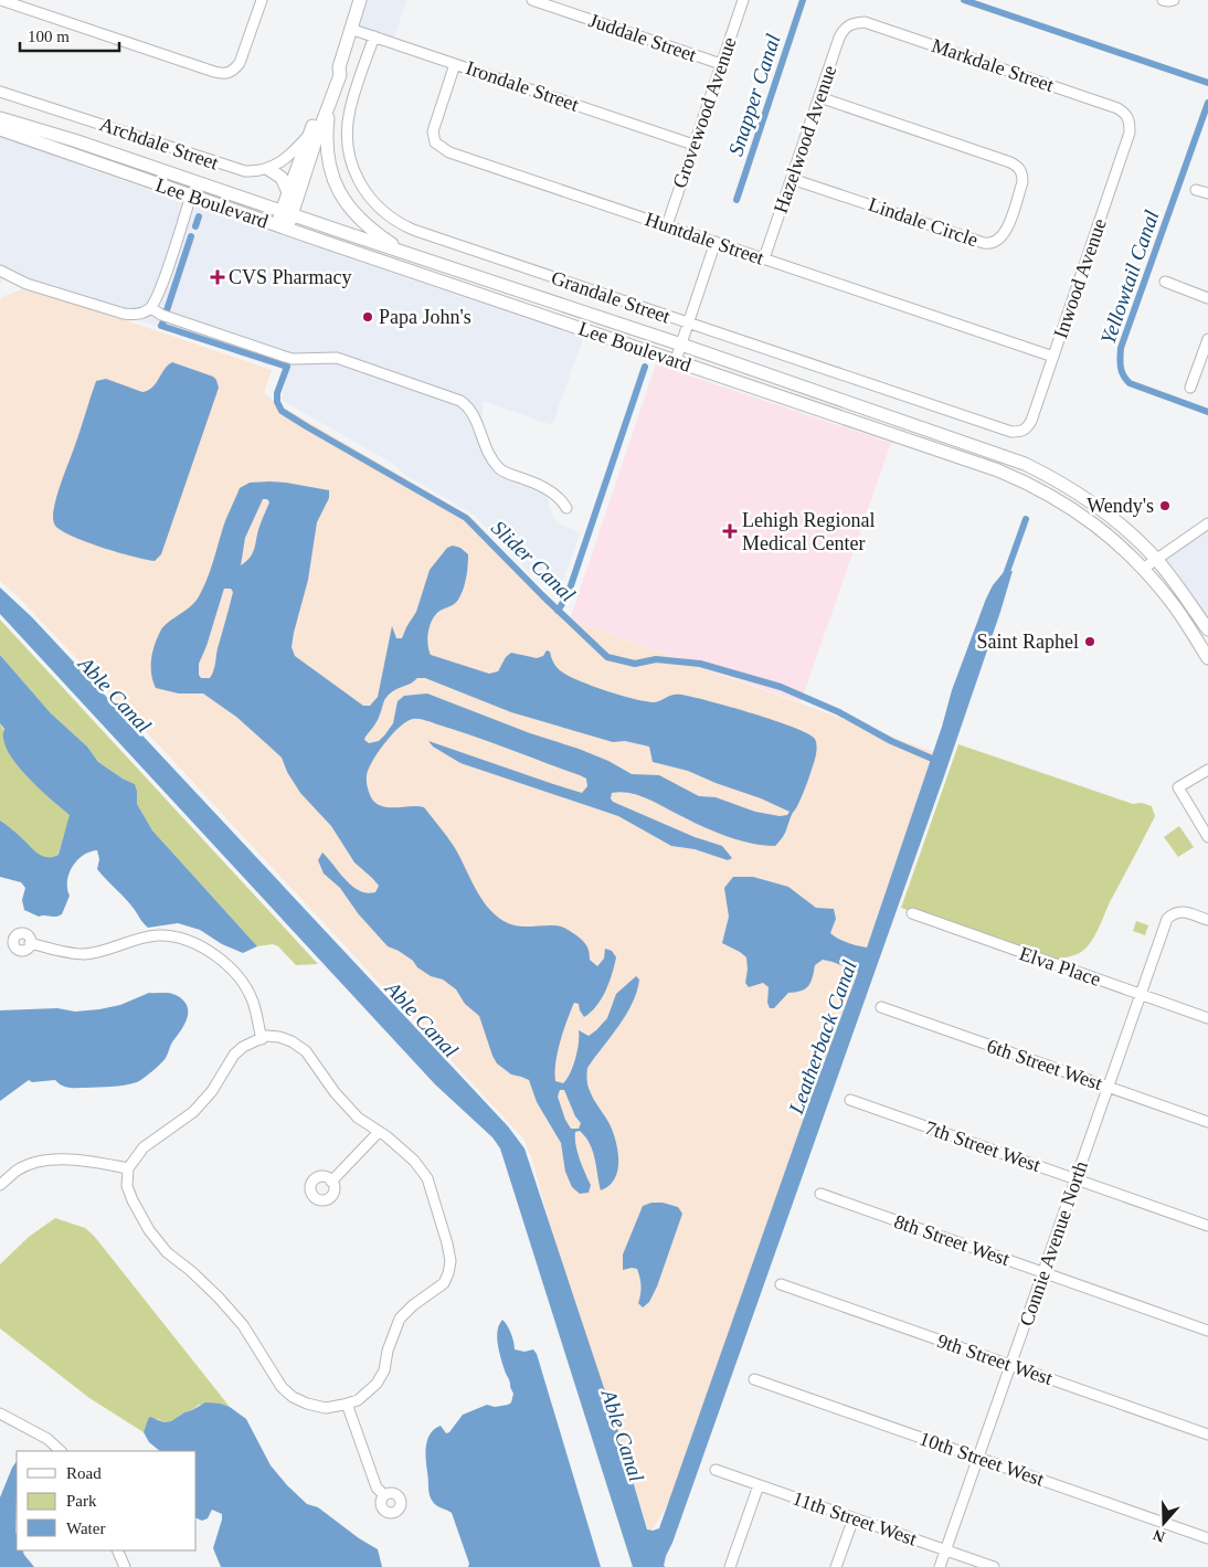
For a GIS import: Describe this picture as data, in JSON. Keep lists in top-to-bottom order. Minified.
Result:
{"streets":{"main road":["Lee Boulevard"],"street":["Juddale Street","Markdale Street","Irondale Street","Grovewood Avenue","Hazelwood Avenue","Archdale Street","Lindale Circle","Huntdale Street","Inwood Avenue","Grandale Street","Elva Place","6th Street West","7th Street West","8th Street West","Connie Avenue North","9th Street West","10th Street West","11th Street West"]},"crossings":[["Juddale Street","Grovewood Avenue"],["Markdale Street","Hazelwood Avenue"],["Markdale Street","Inwood Avenue"],["Irondale Street","Grovewood Avenue"],["Irondale Street","Huntdale Street"],["Irondale Street","Grandale Street"],["Grovewood Avenue","Huntdale Street"],["Hazelwood Avenue","Lindale Circle"],["Hazelwood Avenue","Huntdale Street"],["Huntdale Street","Inwood Avenue"],["Inwood Avenue","Grandale Street"],["Elva Place","Connie Avenue North"],["6th Street West","Connie Avenue North"],["7th Street West","Connie Avenue North"],["8th Street West","Connie Avenue North"],["Connie Avenue North","9th Street West"],["Connie Avenue North","10th Street West"],["Connie Avenue North","11th Street West"]],"water":["Snapper Canal","Yellowtail Canal","Slider Canal","Able Canal","Leatherback Canal"],"places":{"health":["CVS Pharmacy","Lehigh Regional Medical Center"],"other":["Papa John's","Wendy's","Saint Raphel"]},"legend":["Road","Park","Water"],"scale_bar":"100 m","north":"bottom"}
